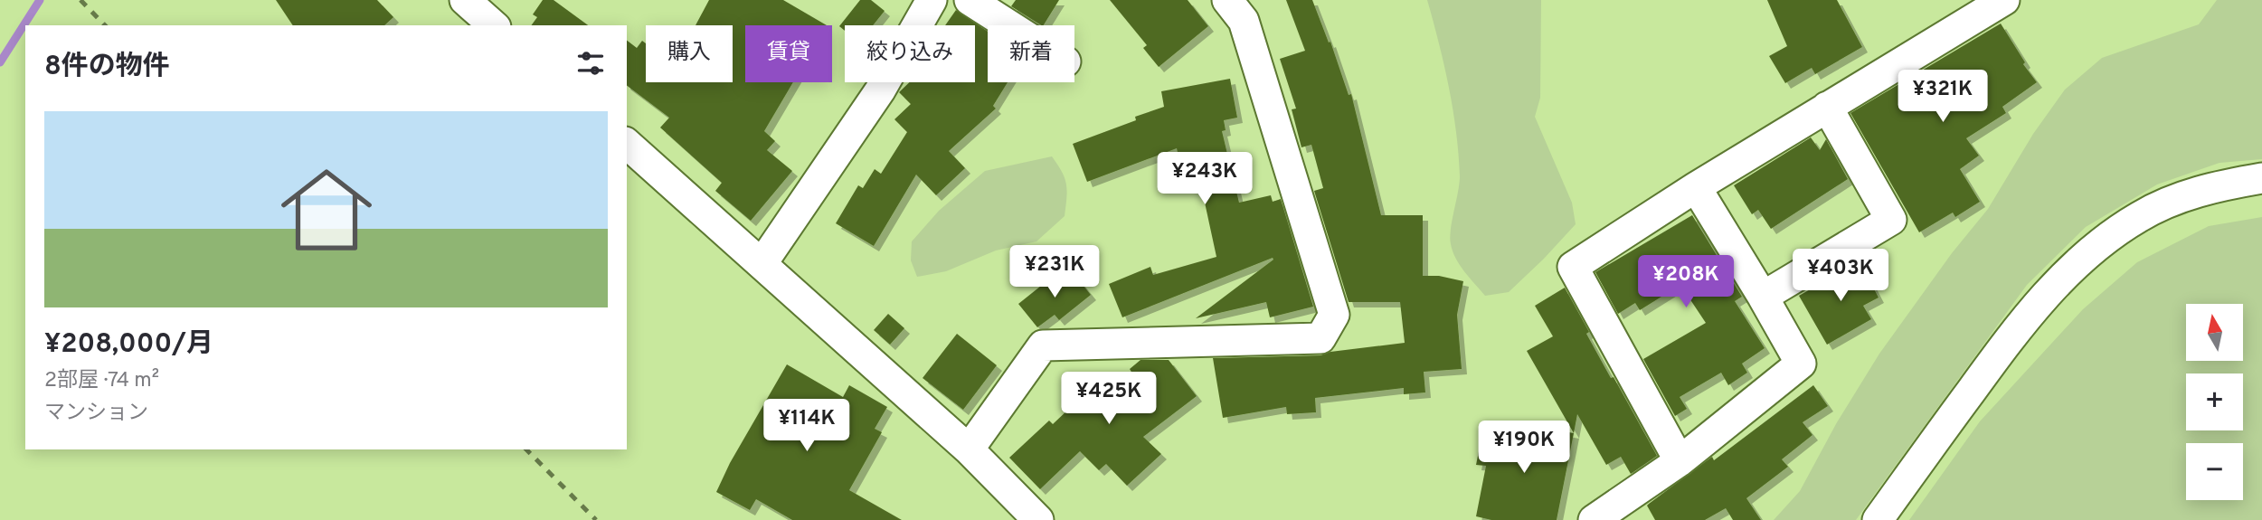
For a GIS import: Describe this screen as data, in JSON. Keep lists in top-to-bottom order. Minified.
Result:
{"north":"top","page":{"chip":["購入","賃貸","絞り込み","新着"],"heading":"8件の物件","price":["¥321K","¥243K","¥231K","¥403K","¥208K","¥425K","¥114K","¥190K"],"list":[{"name":"¥208,000/月","note":"2部屋 · 74 m² · マンション"}],"map_buttons":["+","−"]}}
